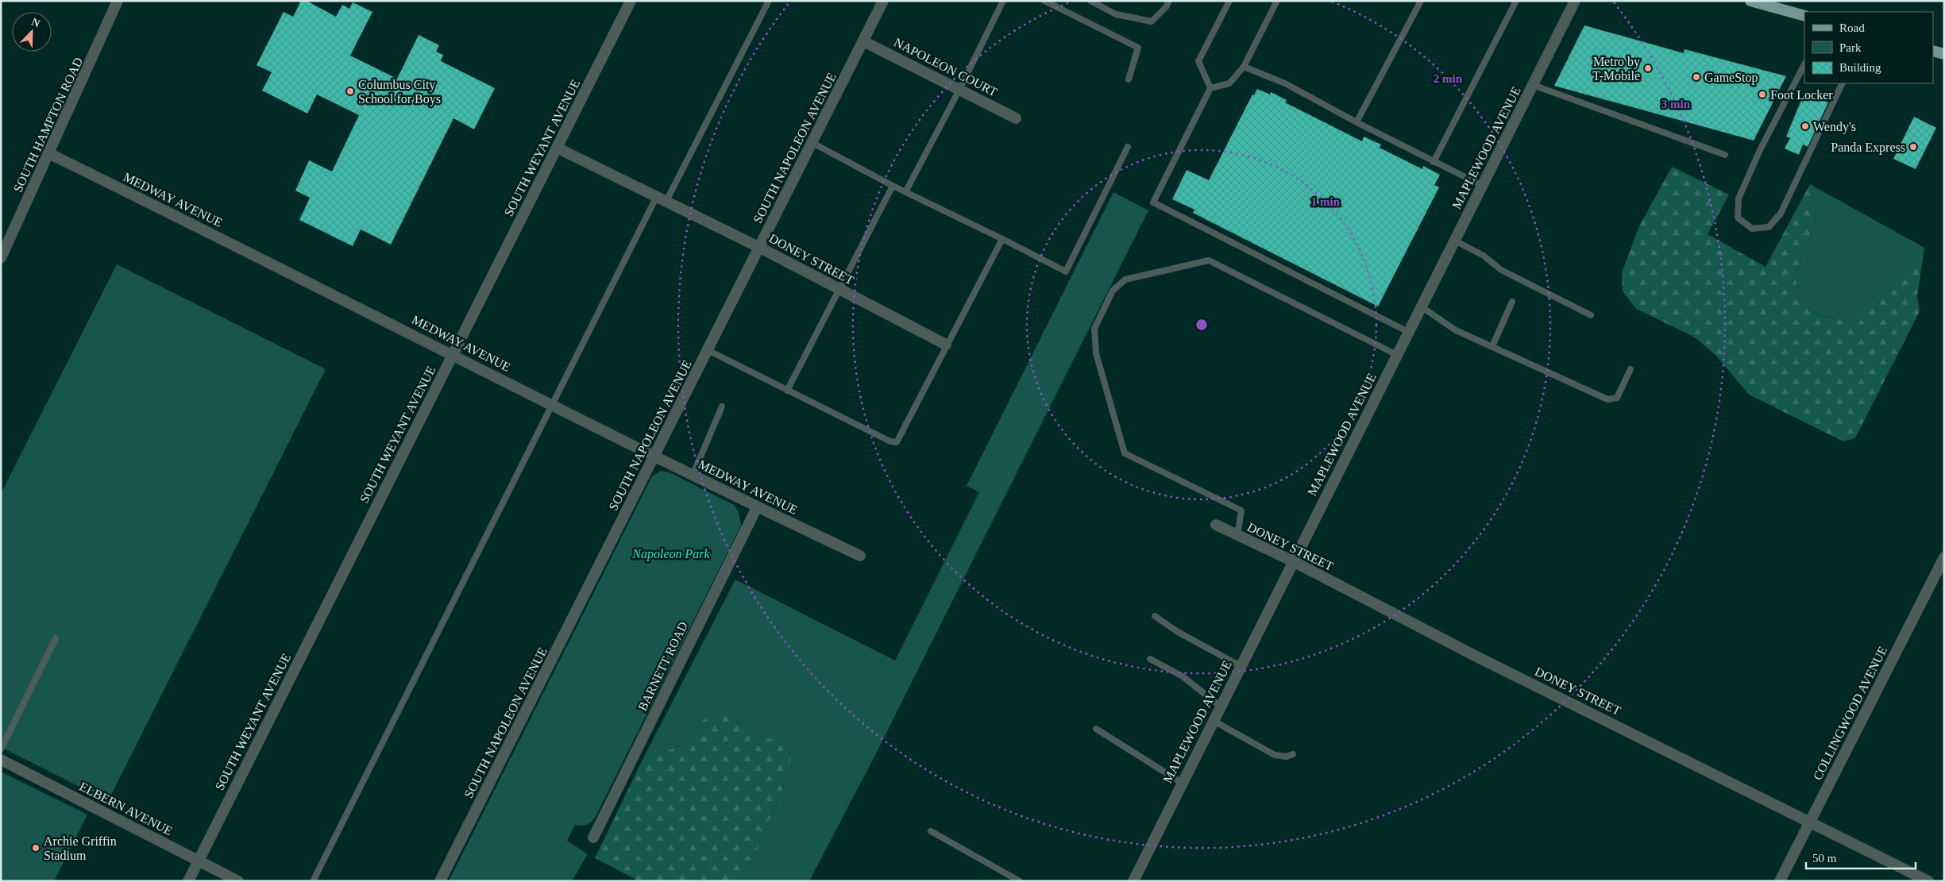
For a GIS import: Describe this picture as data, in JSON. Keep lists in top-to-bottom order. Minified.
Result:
{"streets":{"street":["NAPOLEON COURT","SOUTH HAMPTON ROAD","SOUTH WEYANT AVENUE","SOUTH NAPOLEON AVENUE","MAPLEWOOD AVENUE","MEDWAY AVENUE","DONEY STREET","BARNETT ROAD","COLLINGWOOD AVENUE","ELBERN AVENUE"]},"crossings":[["NAPOLEON COURT","SOUTH NAPOLEON AVENUE"],["SOUTH HAMPTON ROAD","MEDWAY AVENUE"],["SOUTH WEYANT AVENUE","MEDWAY AVENUE"],["SOUTH WEYANT AVENUE","DONEY STREET"],["SOUTH WEYANT AVENUE","ELBERN AVENUE"],["SOUTH NAPOLEON AVENUE","MEDWAY AVENUE"],["SOUTH NAPOLEON AVENUE","DONEY STREET"],["MAPLEWOOD AVENUE","DONEY STREET"],["MEDWAY AVENUE","BARNETT ROAD"],["DONEY STREET","COLLINGWOOD AVENUE"]],"parks":["Napoleon Park"],"places":["Metro by T-Mobile","GameStop","Columbus City School for Boys","Foot Locker","Wendy's","Panda Express","Archie Griffin Stadium"],"legend":["Road","Park","Building"],"scale_bar":"50 m","north":"top right","rings":["2 min","3 min","1 min"]}
